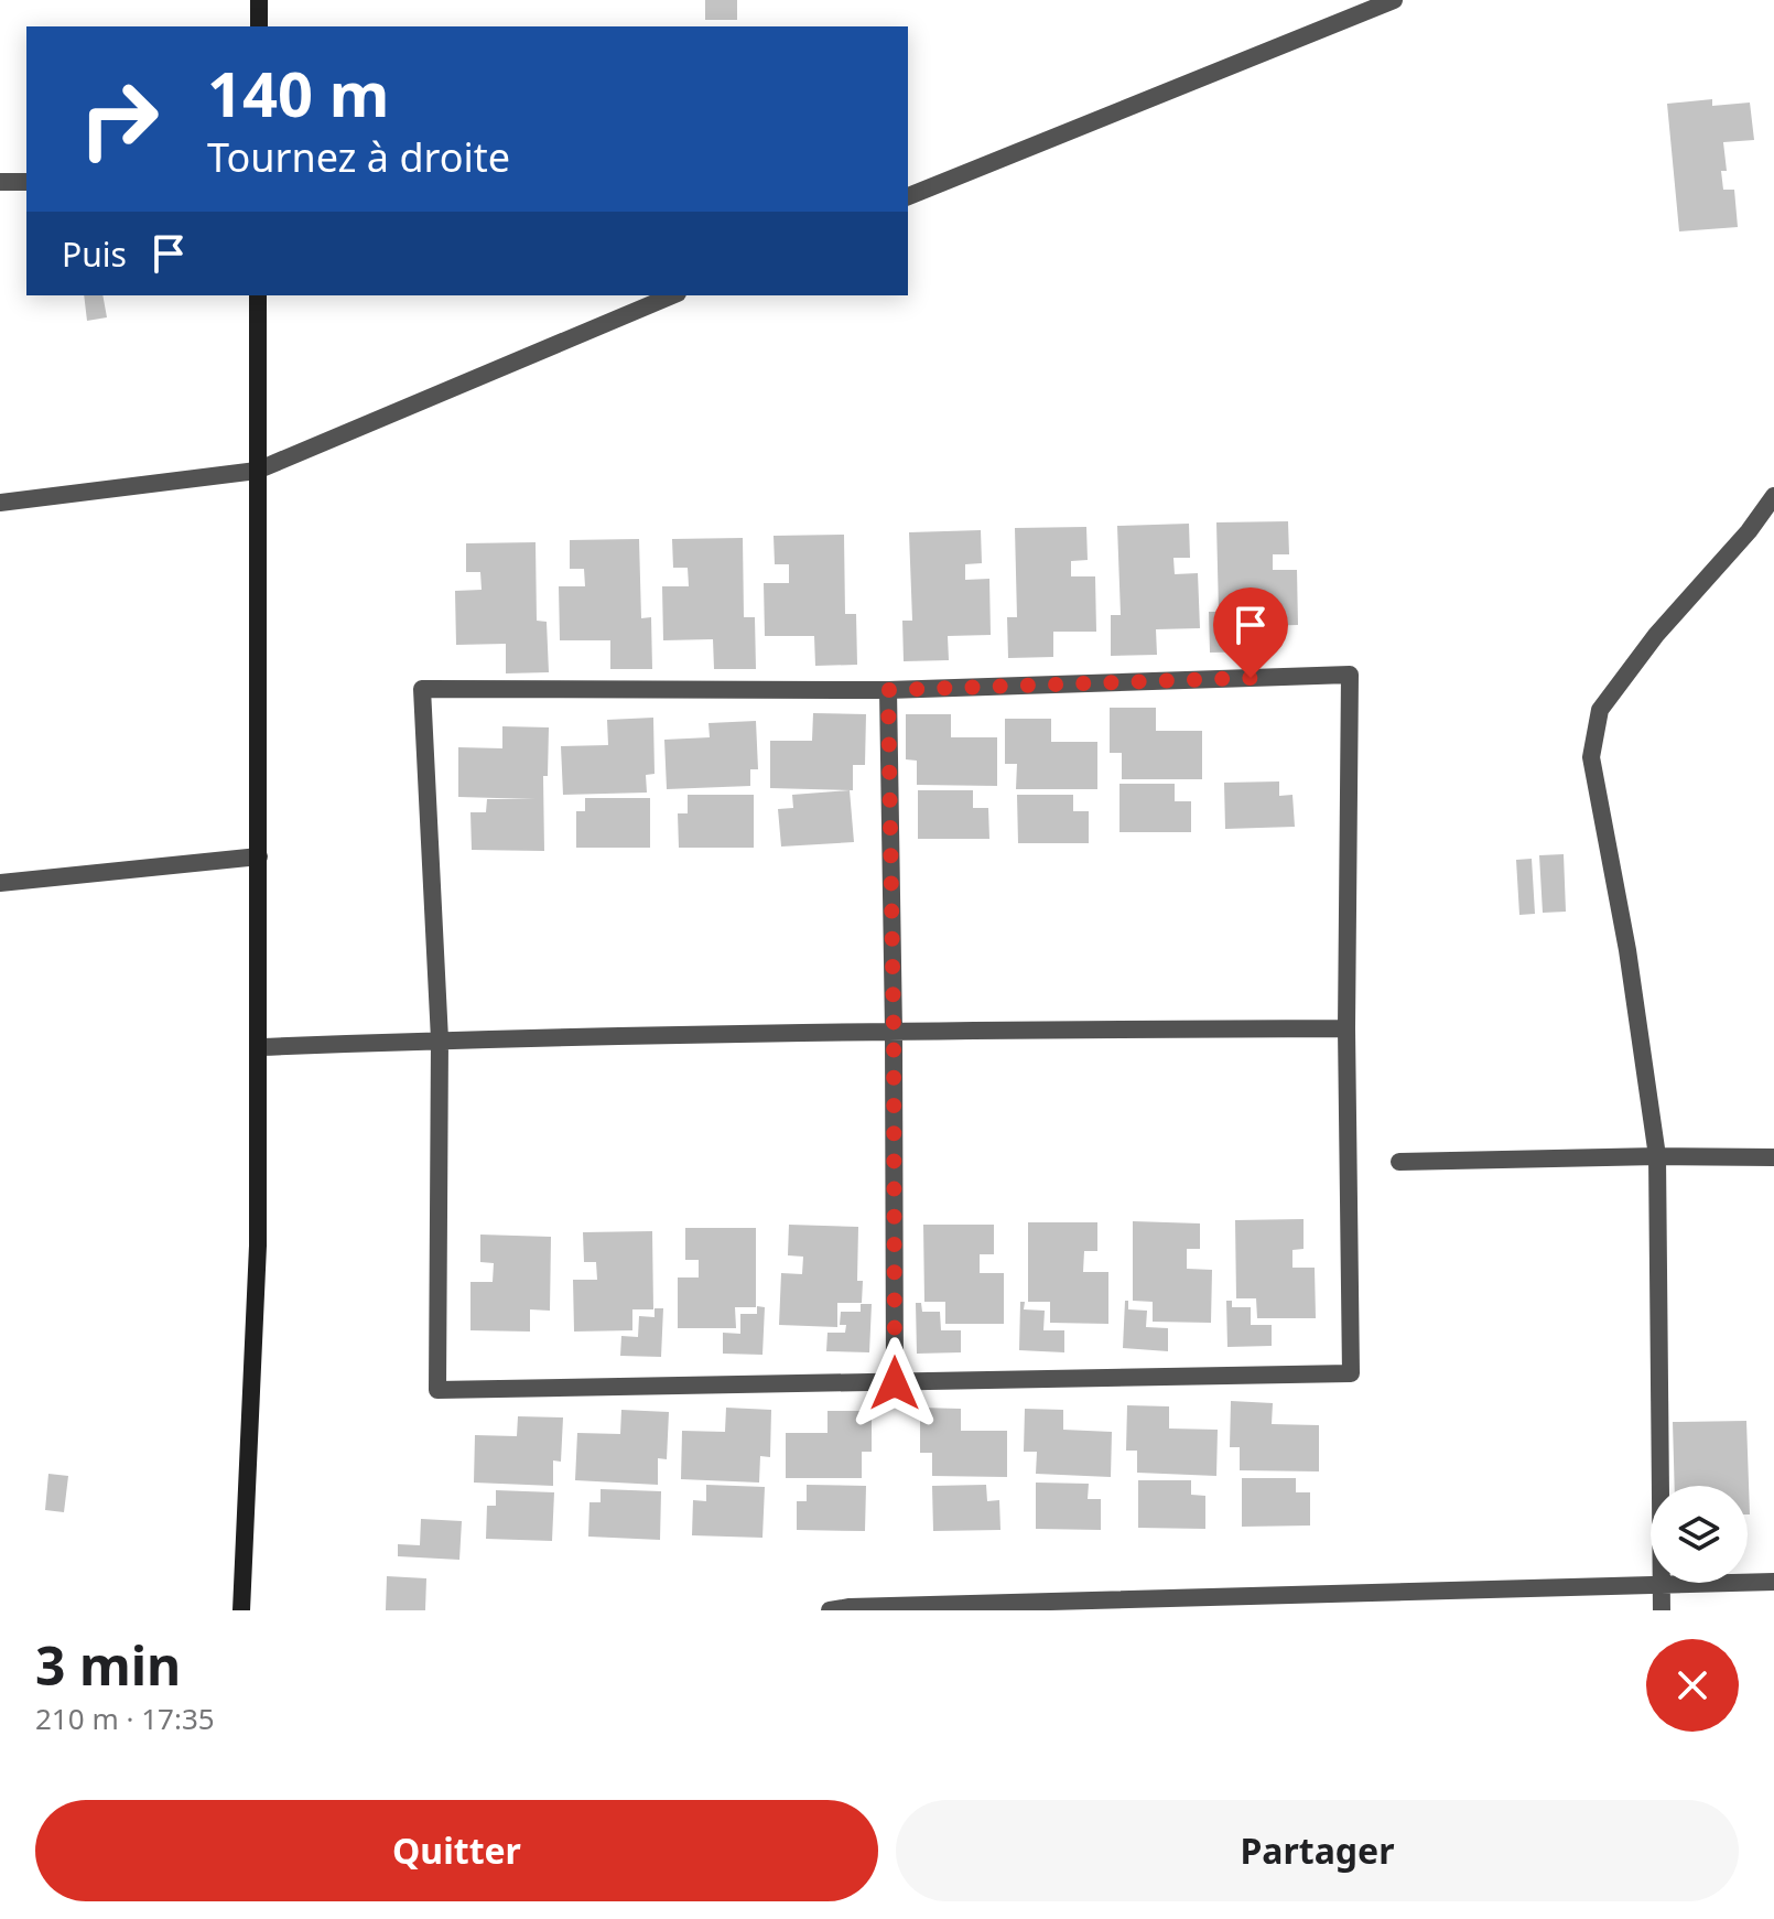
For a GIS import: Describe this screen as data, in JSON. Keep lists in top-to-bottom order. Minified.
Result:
{"page":{"turn":["140 m","Tournez à droite"],"then":"Puis","heading":["3 min","210 m · 17:35"],"buttons":["Quitter","Partager"]}}
